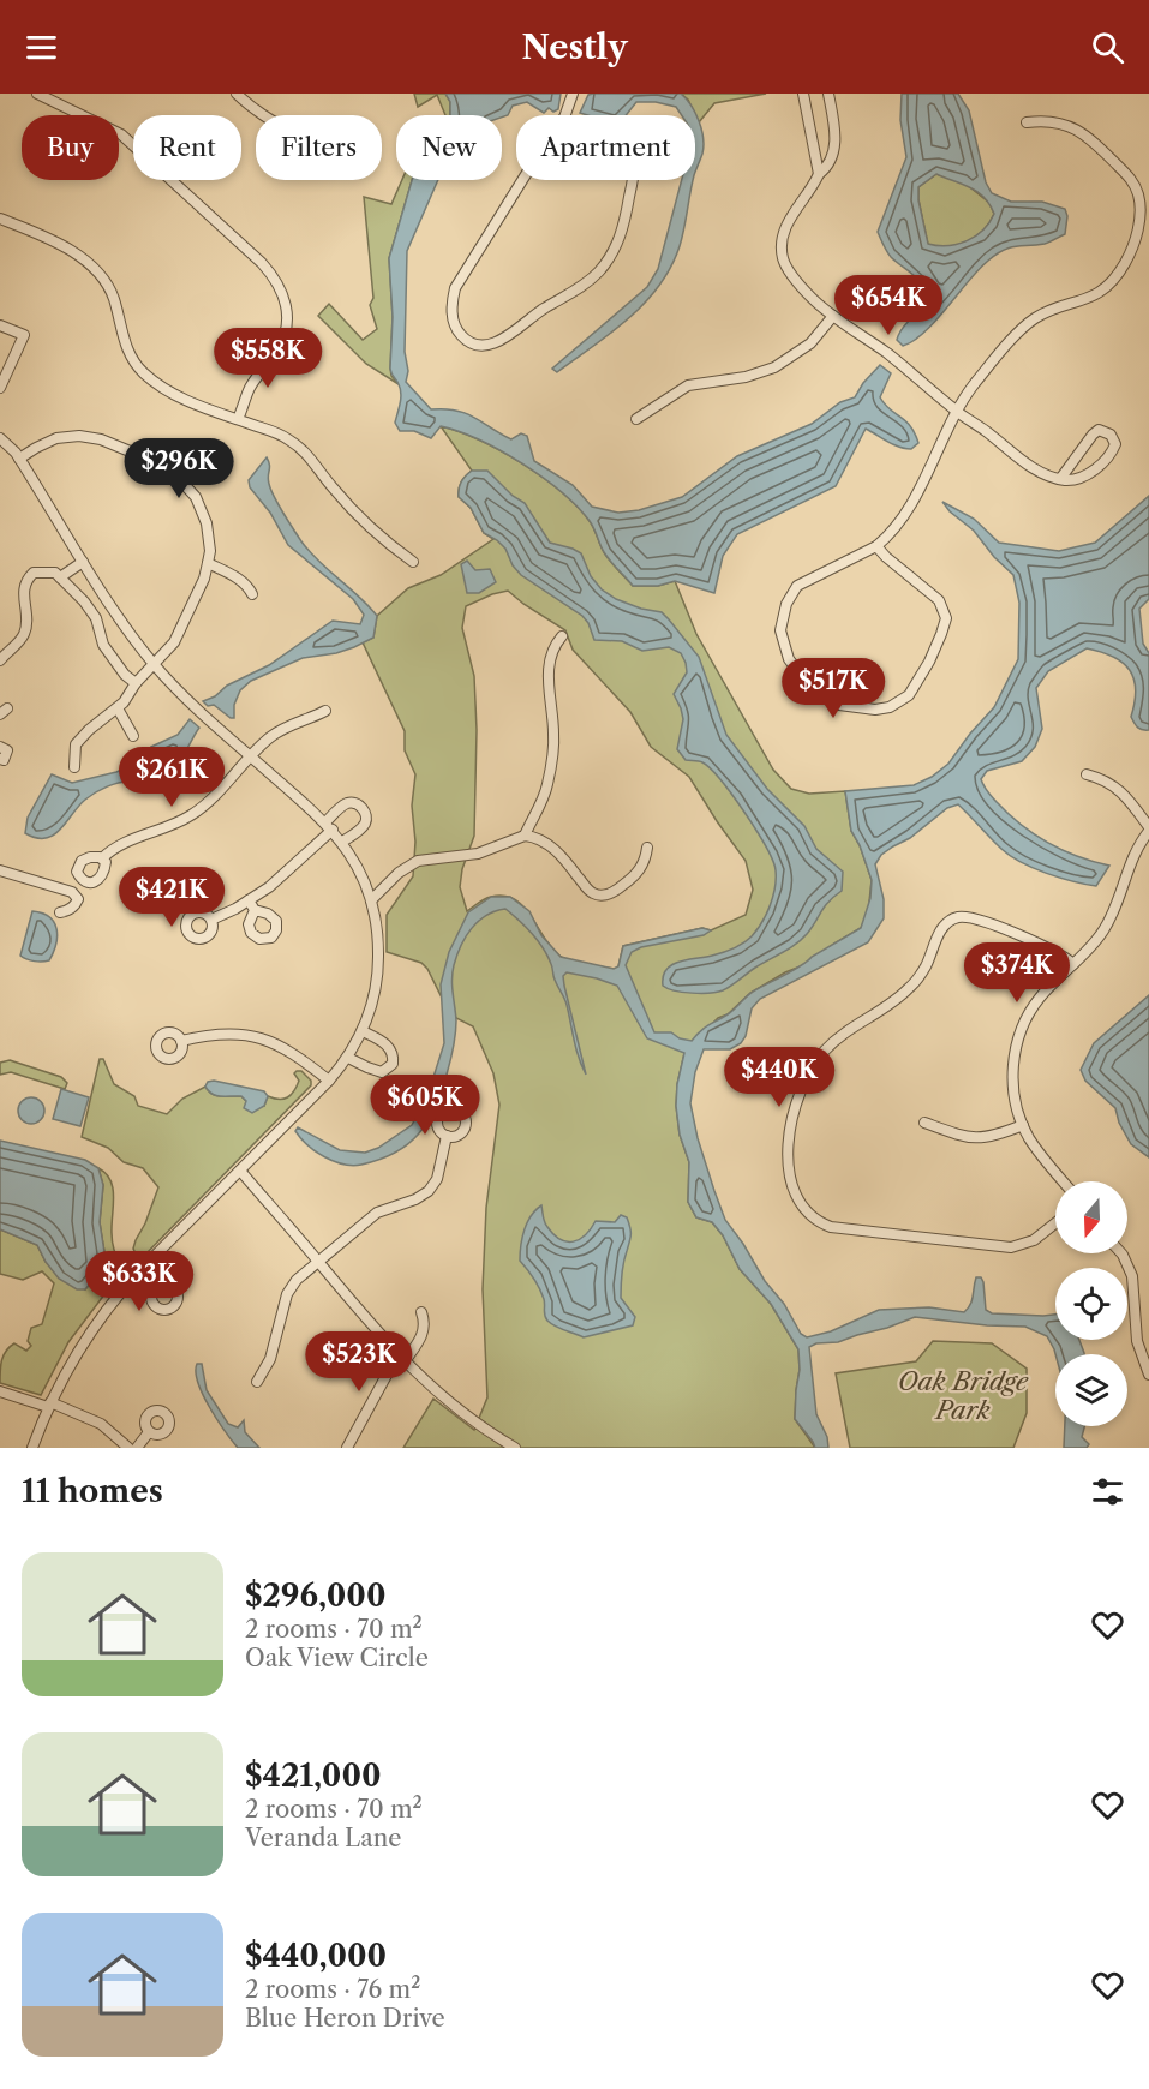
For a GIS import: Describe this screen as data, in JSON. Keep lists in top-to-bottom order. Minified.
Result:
{"parks":["Oak Bridge Park"],"north":"bottom","page":{"header":"Nestly","chip":["Buy","Rent","Filters","New","Apartment"],"price":["$654K","$558K","$296K","$517K","$261K","$421K","$374K","$440K","$605K","$633K","$523K"],"heading":"11 homes","list":[{"name":"$296,000","note":"2 rooms · 70 m² · Oak View Circle"},{"name":"$421,000","note":"2 rooms · 70 m² · Veranda Lane"},{"name":"$440,000","note":"2 rooms · 76 m² · Blue Heron Drive"}]}}
